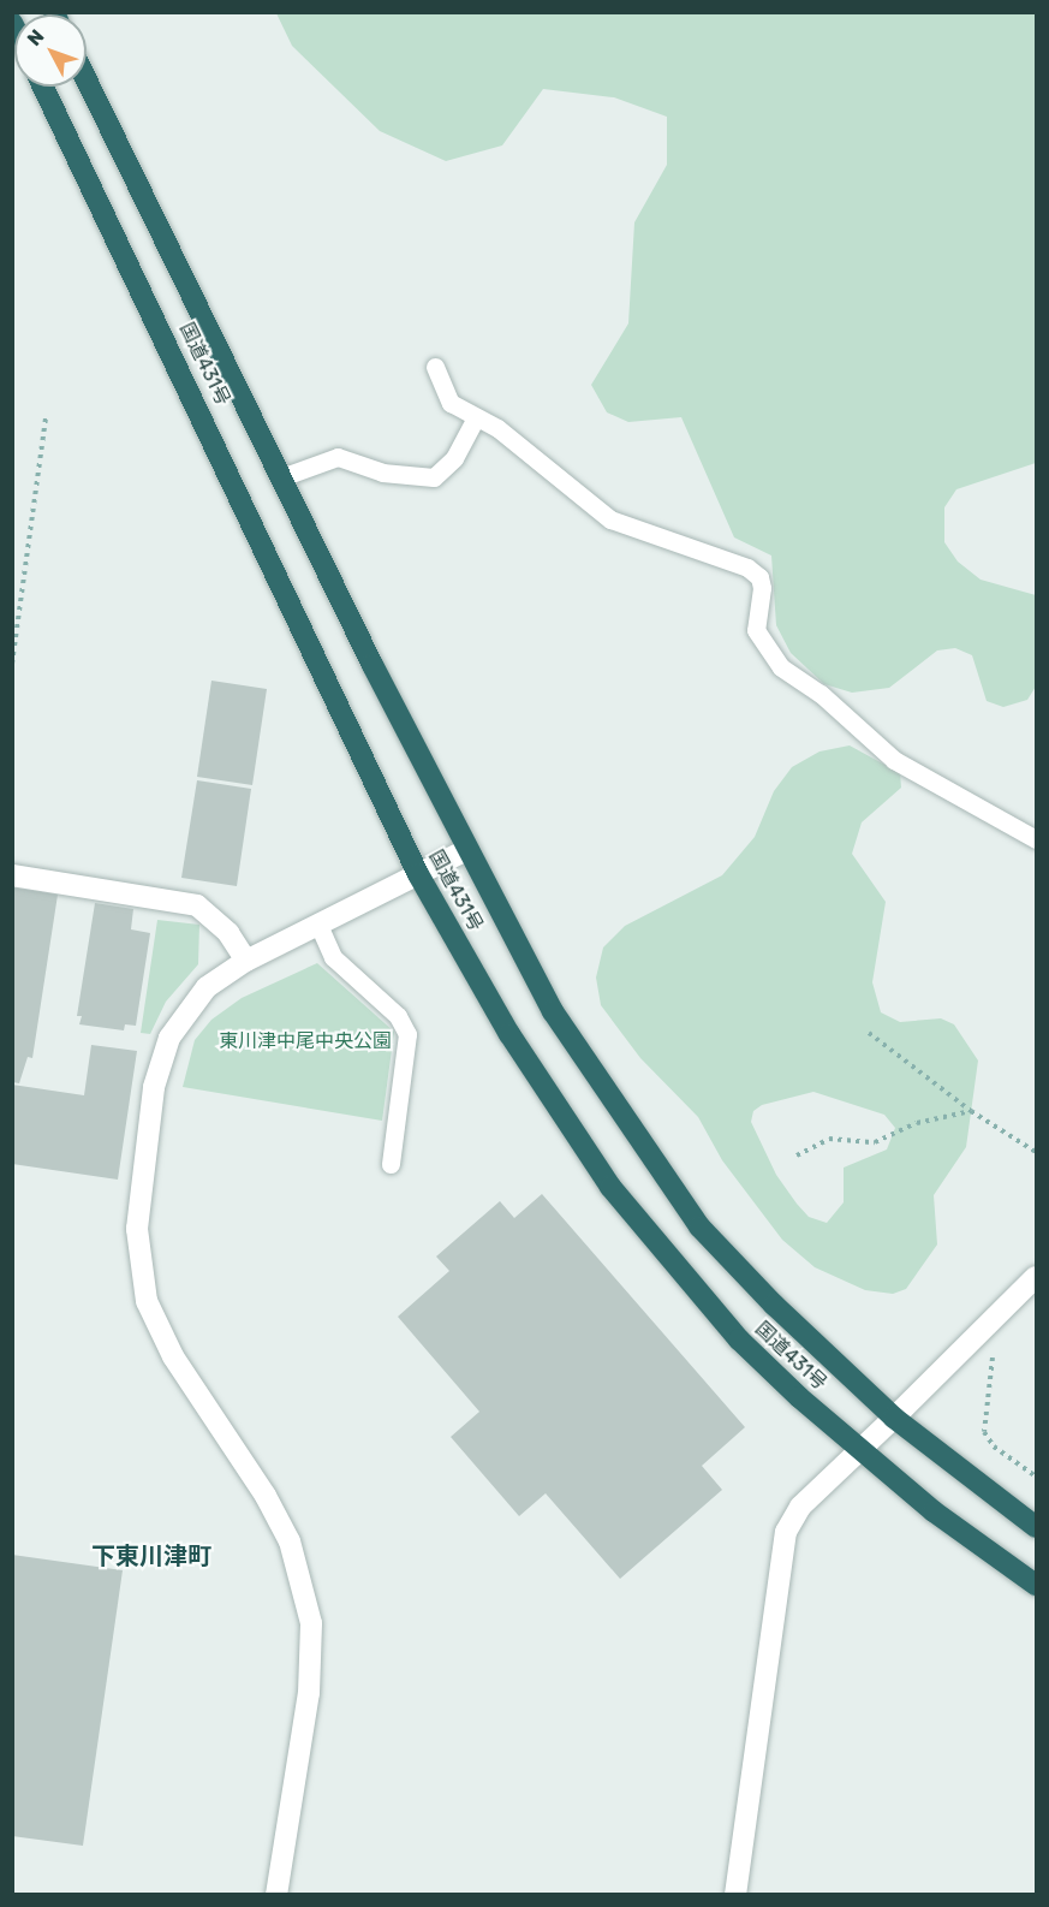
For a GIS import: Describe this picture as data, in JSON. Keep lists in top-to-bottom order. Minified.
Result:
{"streets":{"highway":["国道431号"]},"districts":["下東川津町"],"parks":["東川津中尾中央公園"],"north":"top left"}
